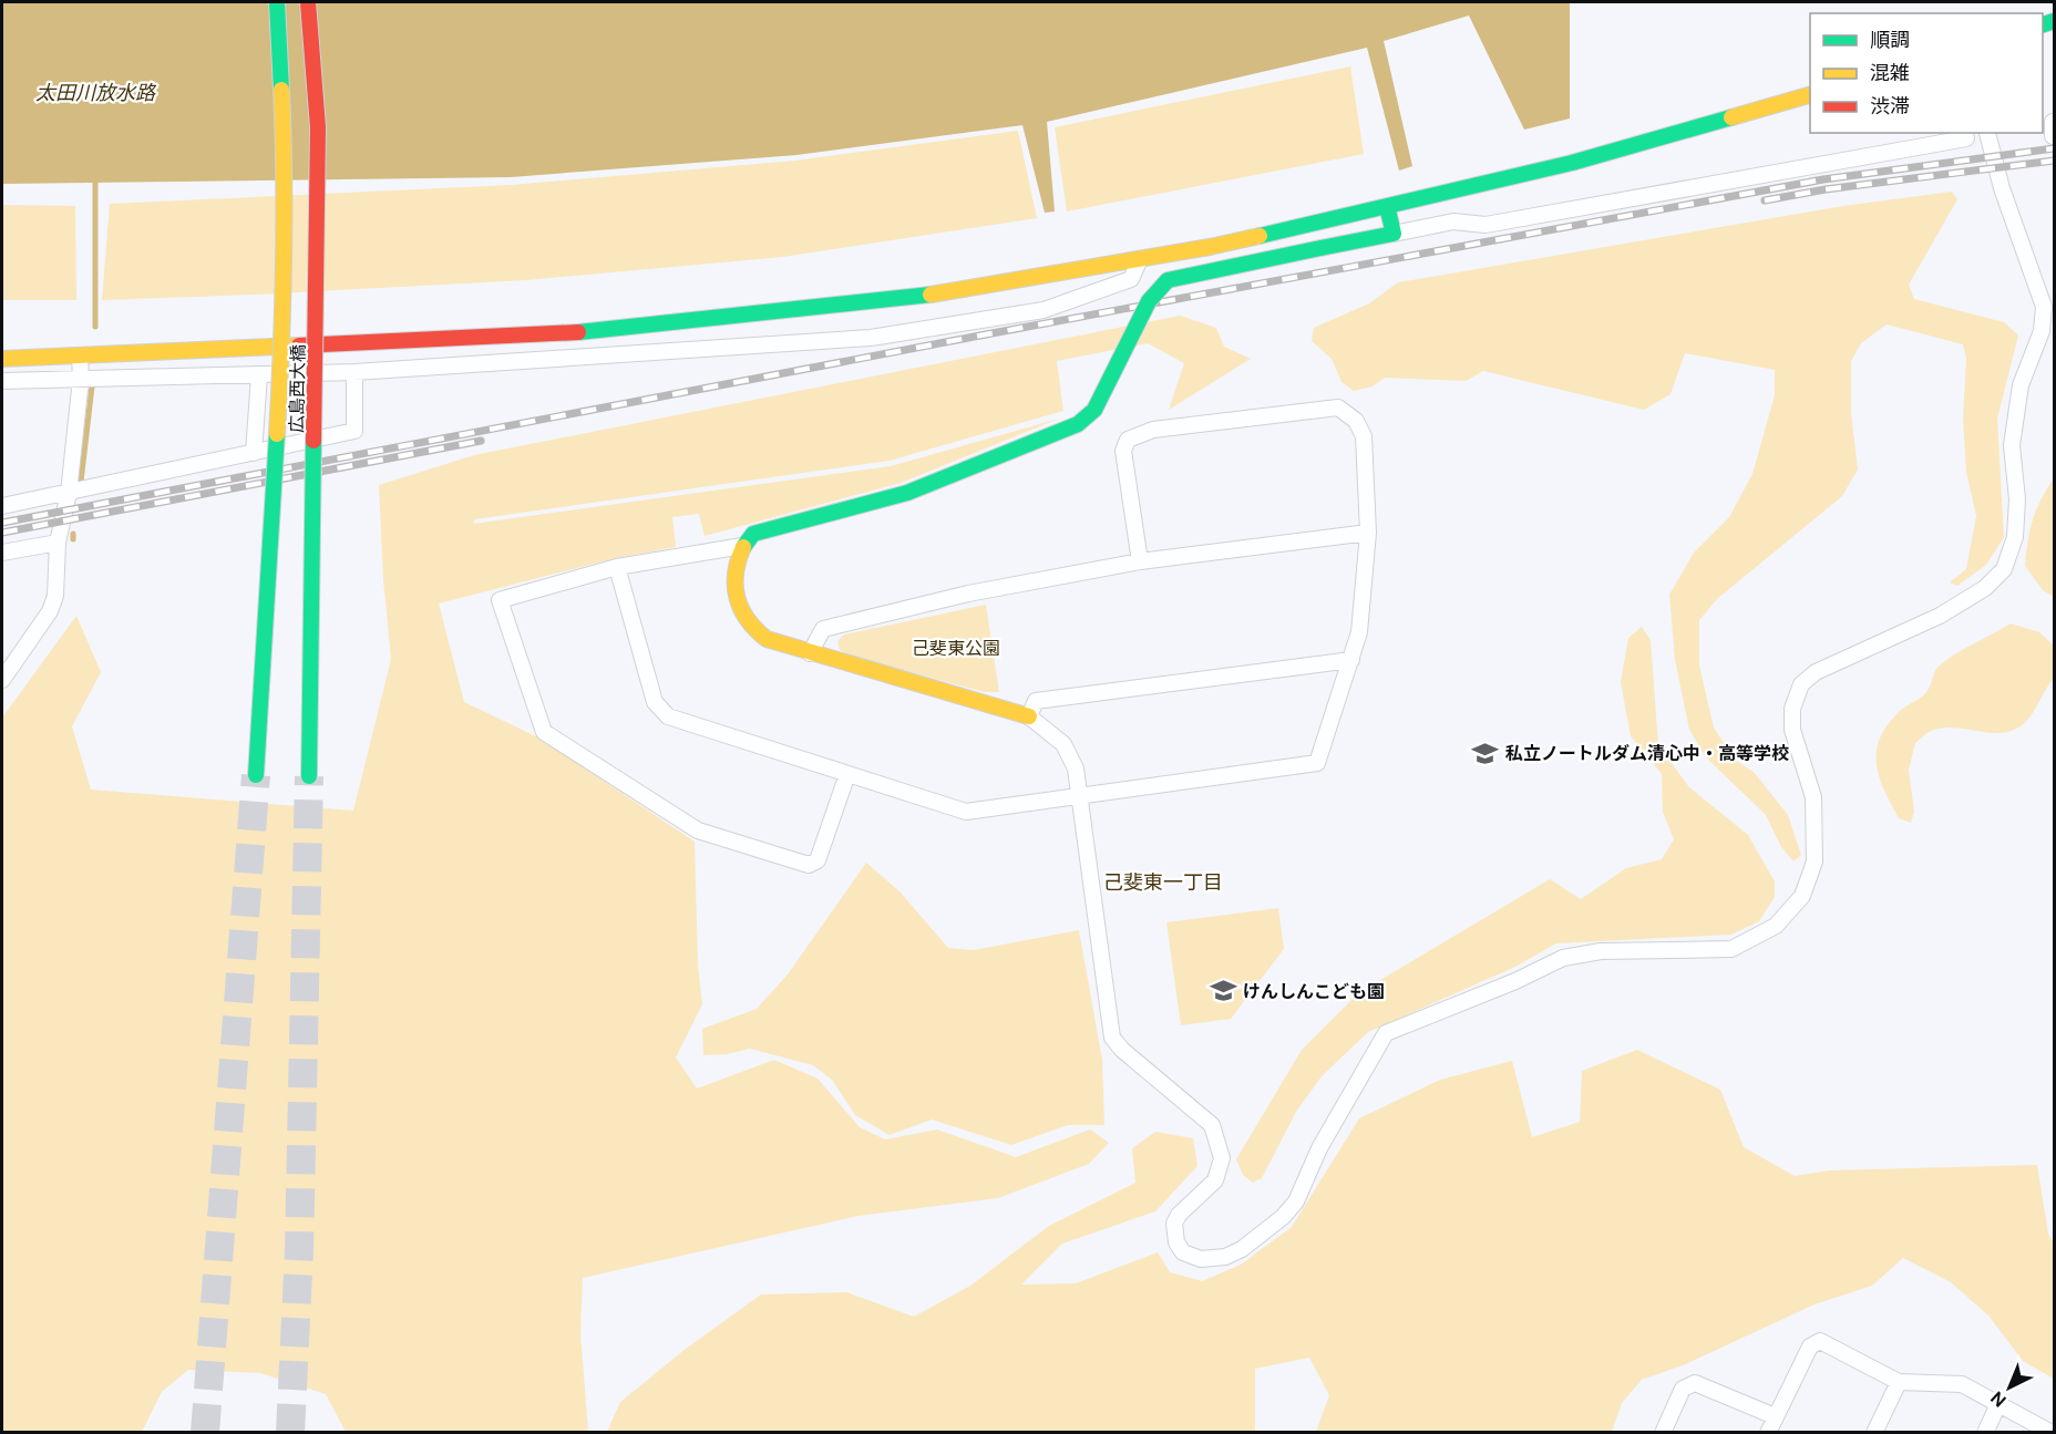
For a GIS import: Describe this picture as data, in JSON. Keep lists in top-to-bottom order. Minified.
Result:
{"streets":{"main road":["広島西大橋"]},"districts":["己斐東一丁目"],"water":["太田川放水路"],"parks":["己斐東公園"],"places":{"school or university":["私立ノートルダム清心中・高等学校","けんしんこども園"]},"legend":["順調","混雑","渋滞"],"north":"bottom left"}
